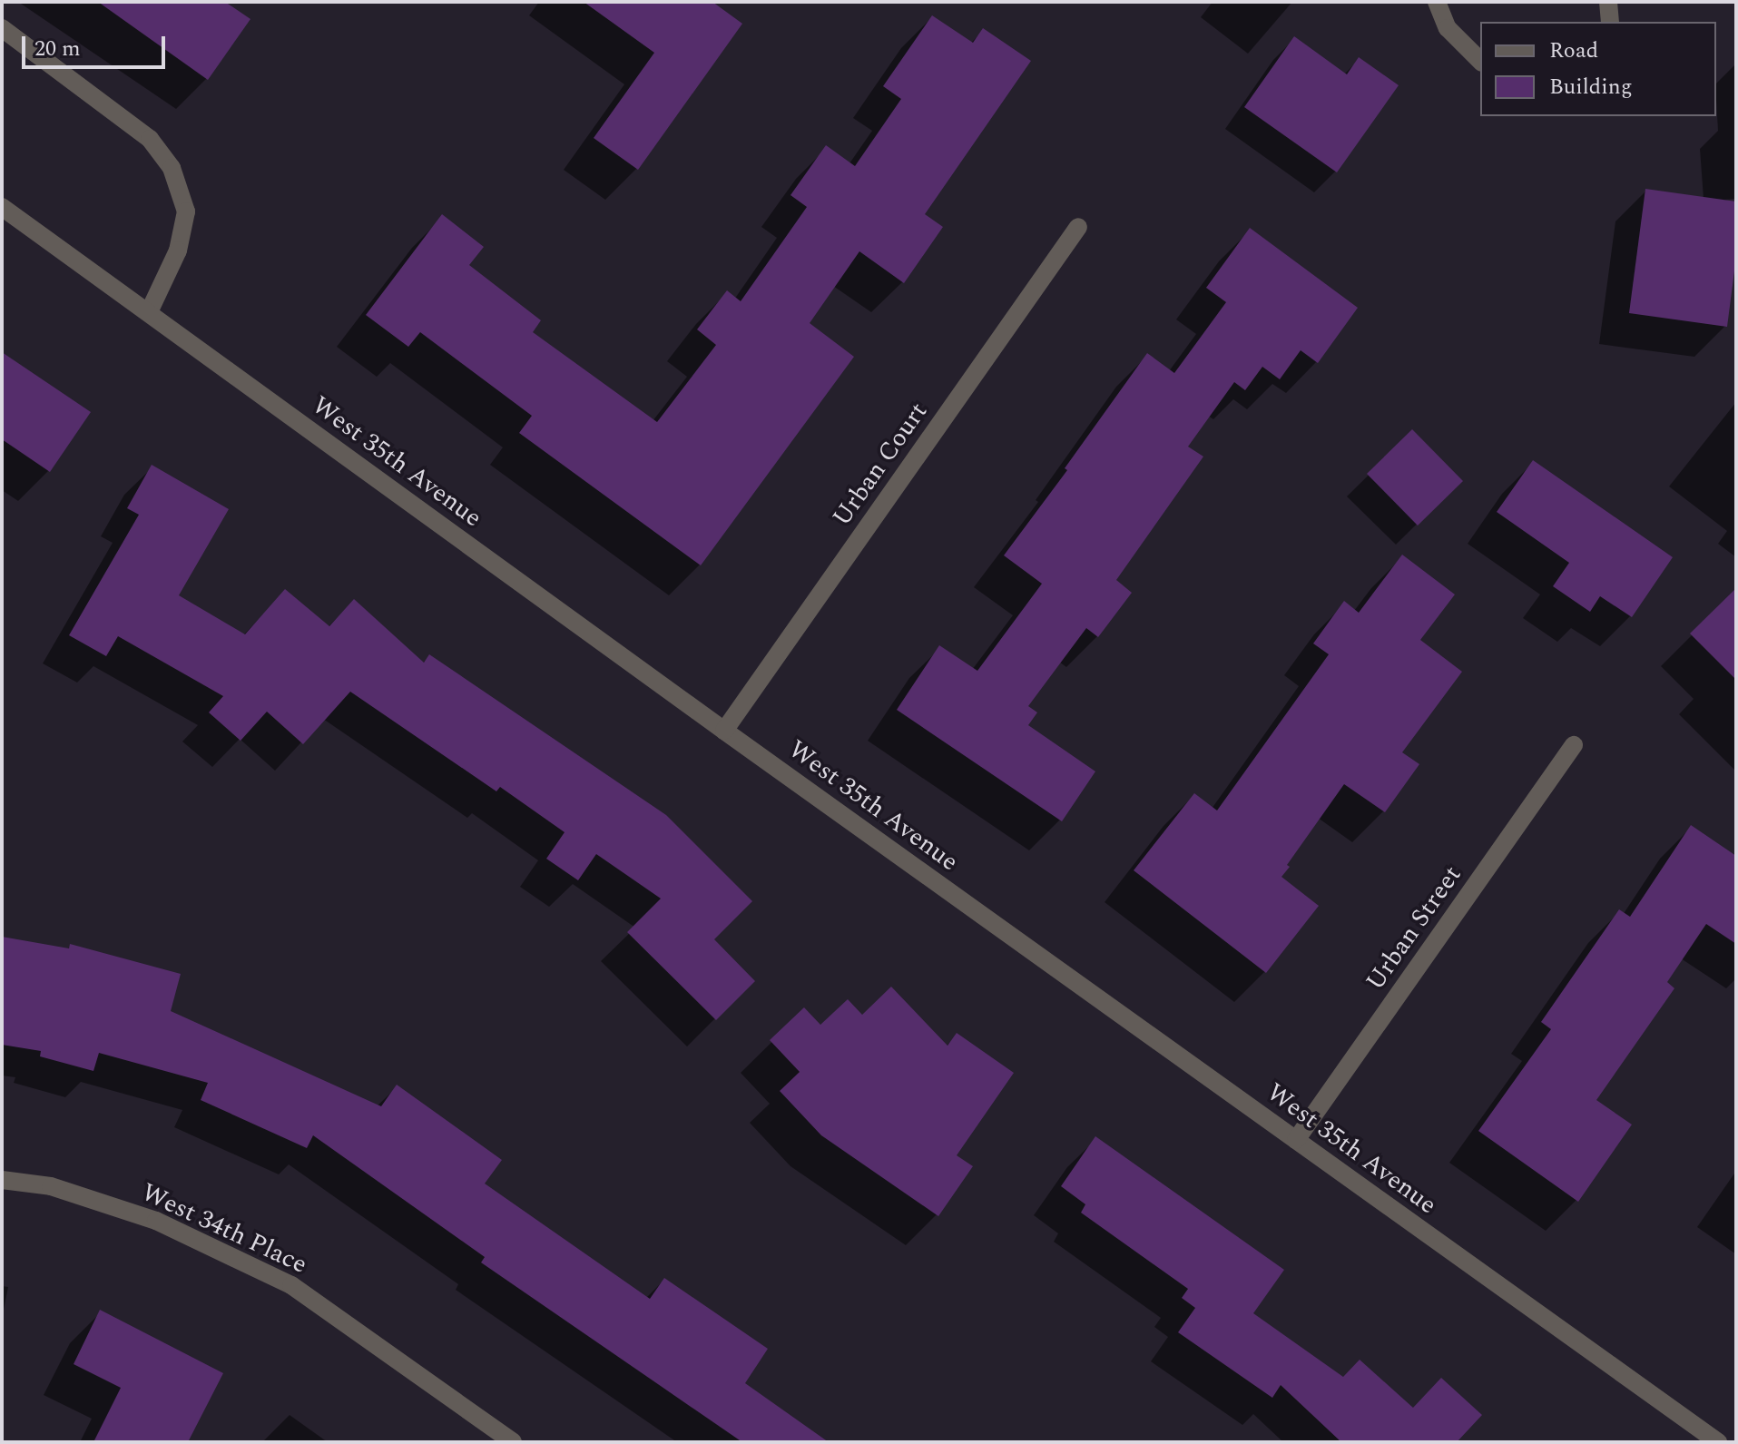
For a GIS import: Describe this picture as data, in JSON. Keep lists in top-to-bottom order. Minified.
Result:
{"streets":{"street":["West 35th Avenue","Urban Court","Urban Street","West 34th Place"]},"crossings":[["West 35th Avenue","Urban Court"],["West 35th Avenue","Urban Street"]],"legend":["Road","Building"],"scale_bar":"20 m"}
